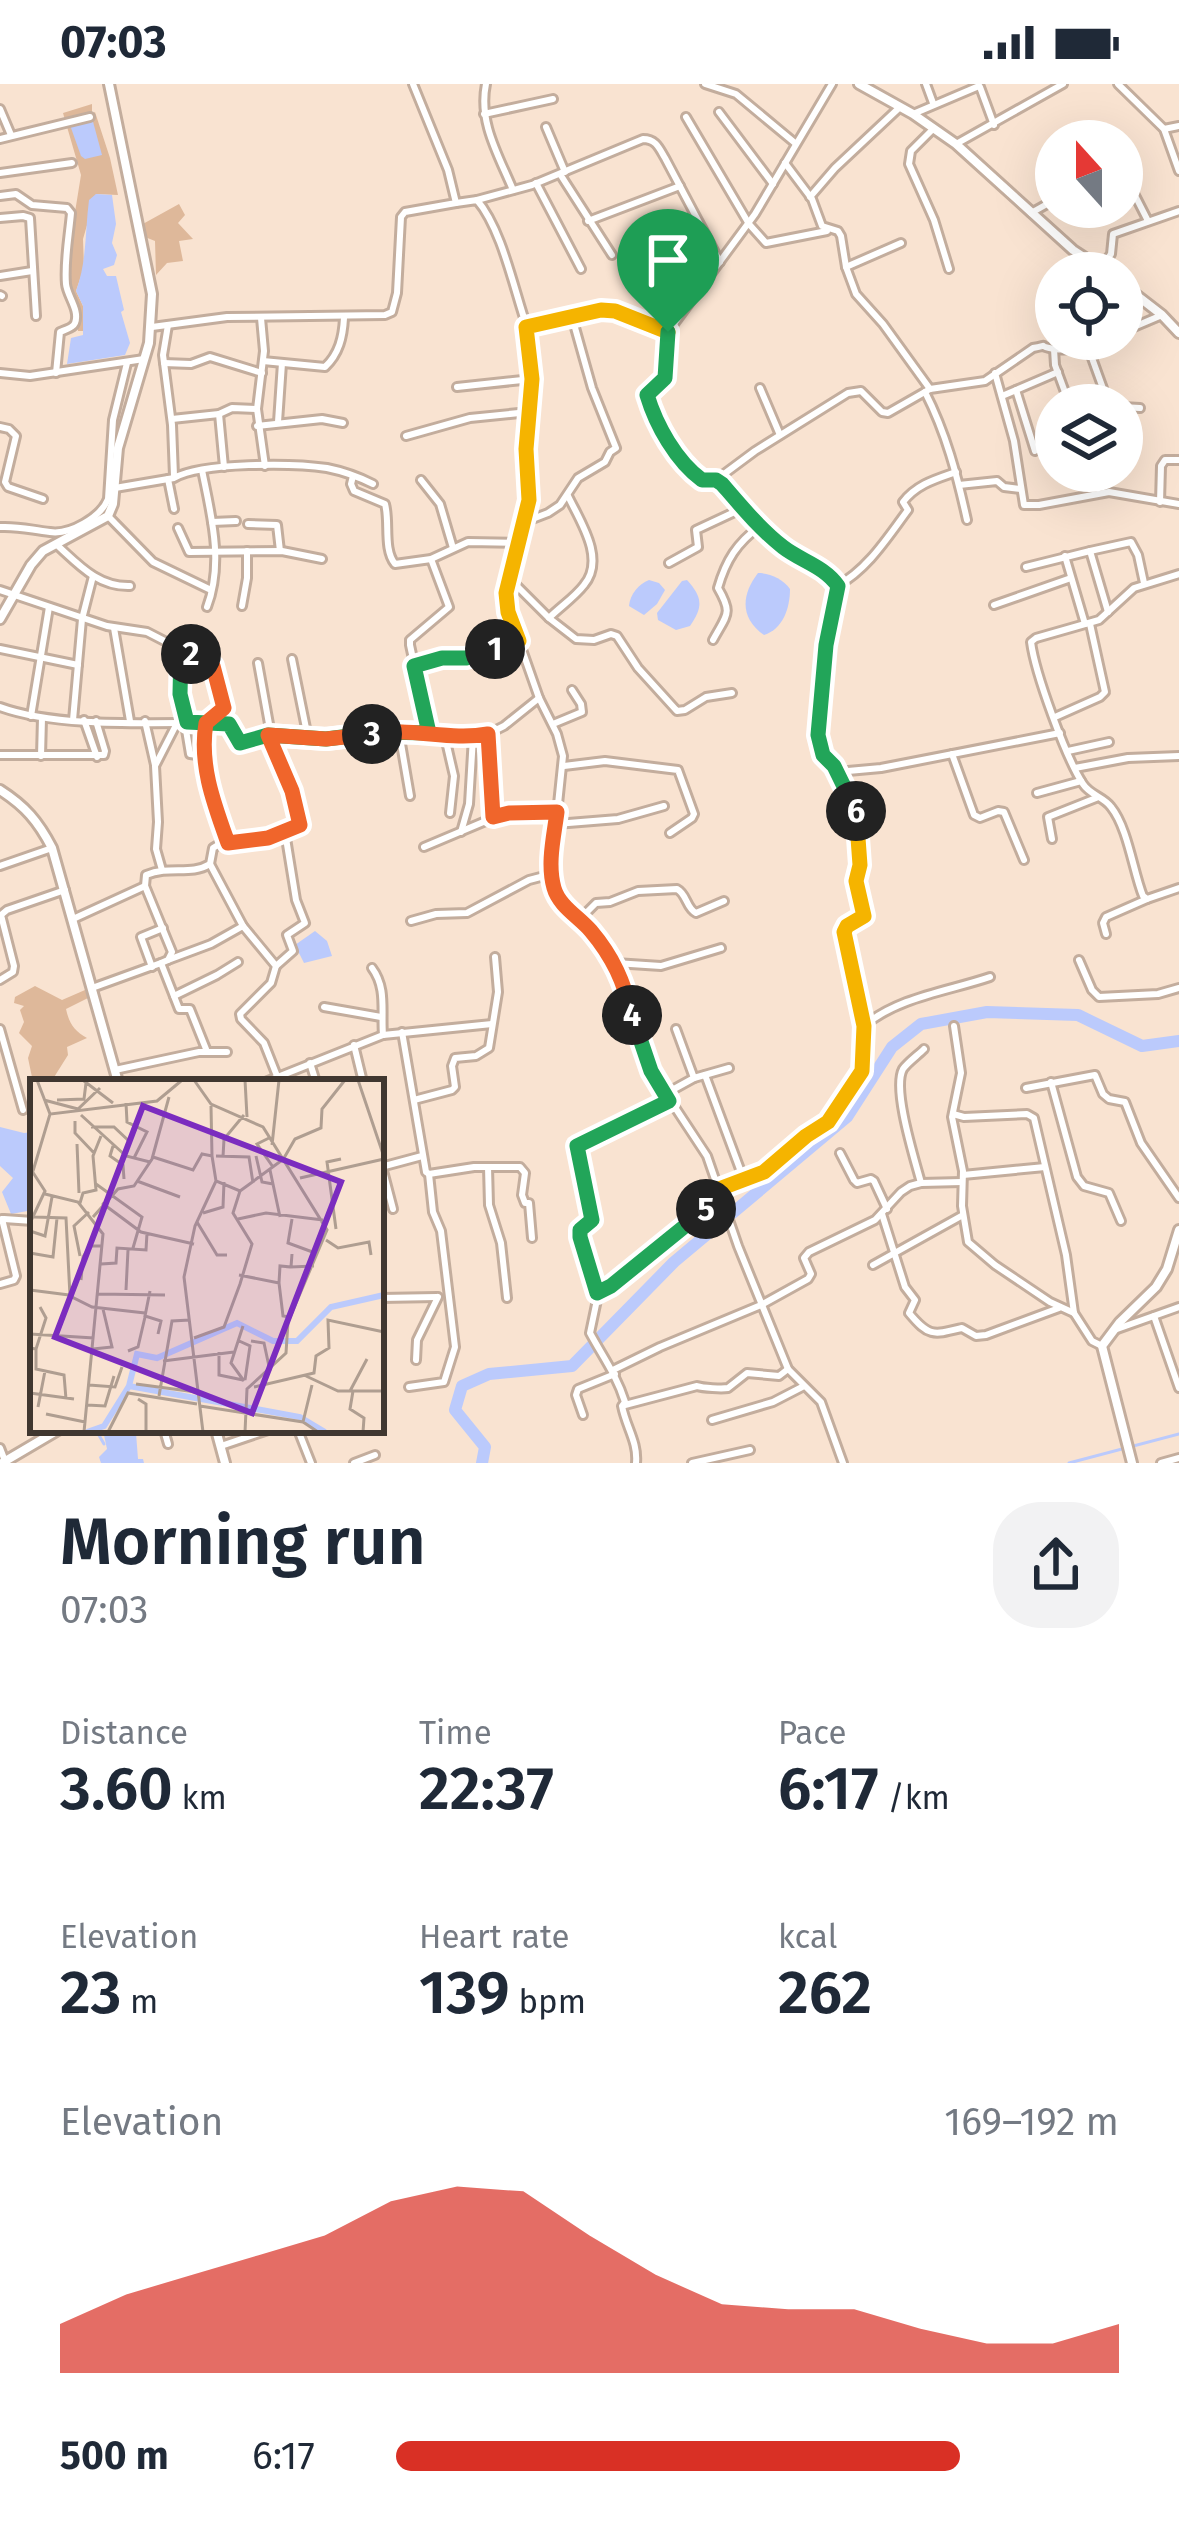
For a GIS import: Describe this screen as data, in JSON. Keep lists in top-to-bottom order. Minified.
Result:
{"north":"top","page":{"status":"07:03","pins":["1","2","3","6","4","5"],"heading":["Morning run","07:03"],"stats":[["Distance","3.60 km"],["Time","22:37"],["Pace","6:17 /km"],["Elevation","23 m"],["Heart rate","139 bpm"],["kcal","262"]],"chart":["Elevation","169–192 m"],"list":[{"name":"500 m","note":"6:17"}]}}
